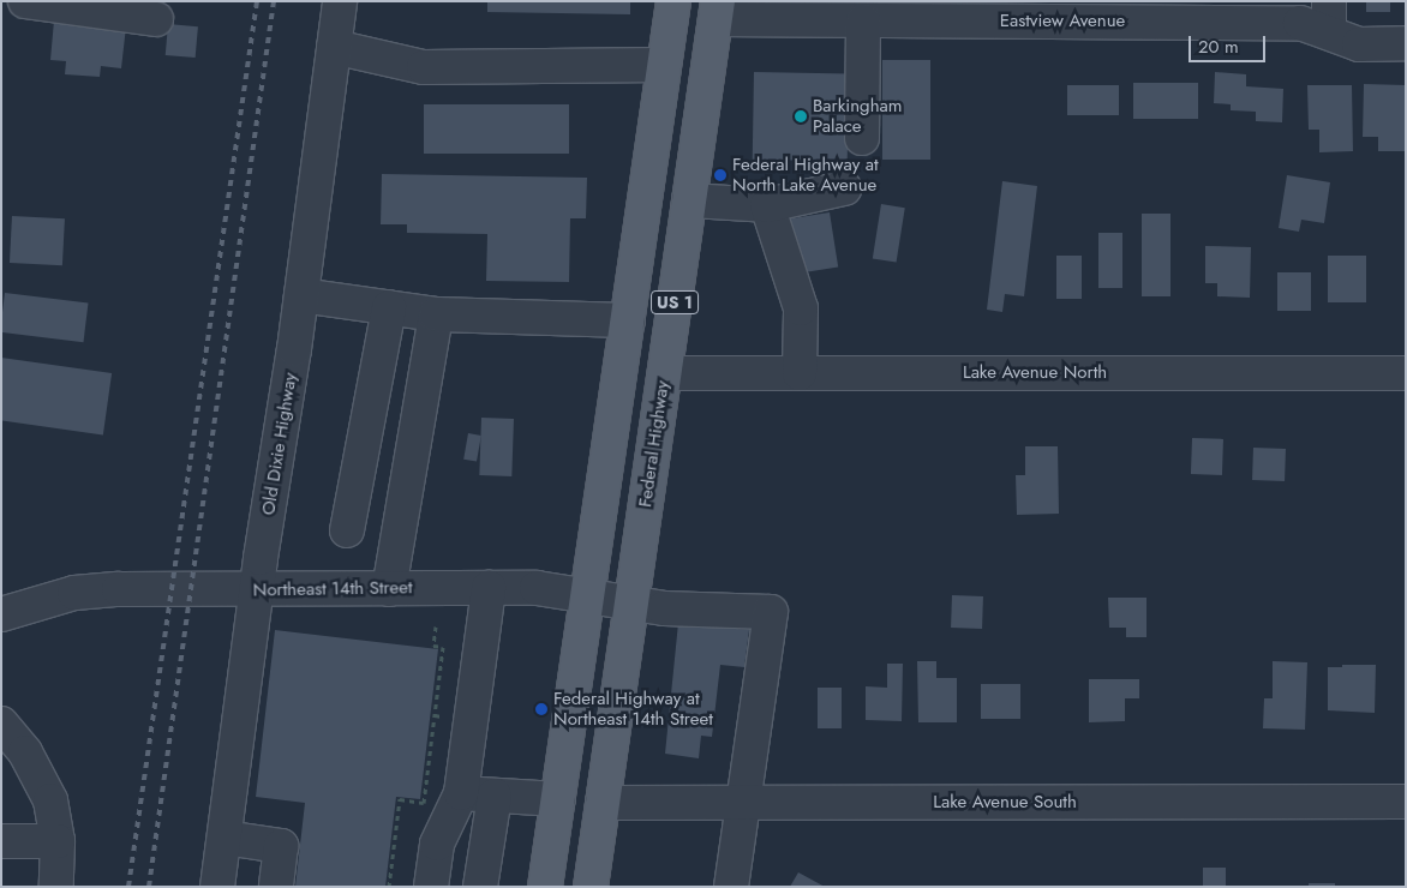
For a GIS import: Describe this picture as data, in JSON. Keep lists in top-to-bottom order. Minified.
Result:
{"streets":{"main road":["US 1","Federal Highway"],"street":["Eastview Avenue","Lake Avenue North","Old Dixie Highway","Northeast 14th Street","Lake Avenue South"]},"crossings":[["Eastview Avenue","Federal Highway"],["US 1","Northeast 14th Street"],["Lake Avenue North","Federal Highway"],["Old Dixie Highway","Northeast 14th Street"],["Federal Highway","Northeast 14th Street"],["Federal Highway","Lake Avenue South"],["Northeast 14th Street","Lake Avenue South"]],"places":["Barkingham Palace","Federal Highway at North Lake Avenue","Federal Highway at Northeast 14th Street"],"scale_bar":"20 m"}
